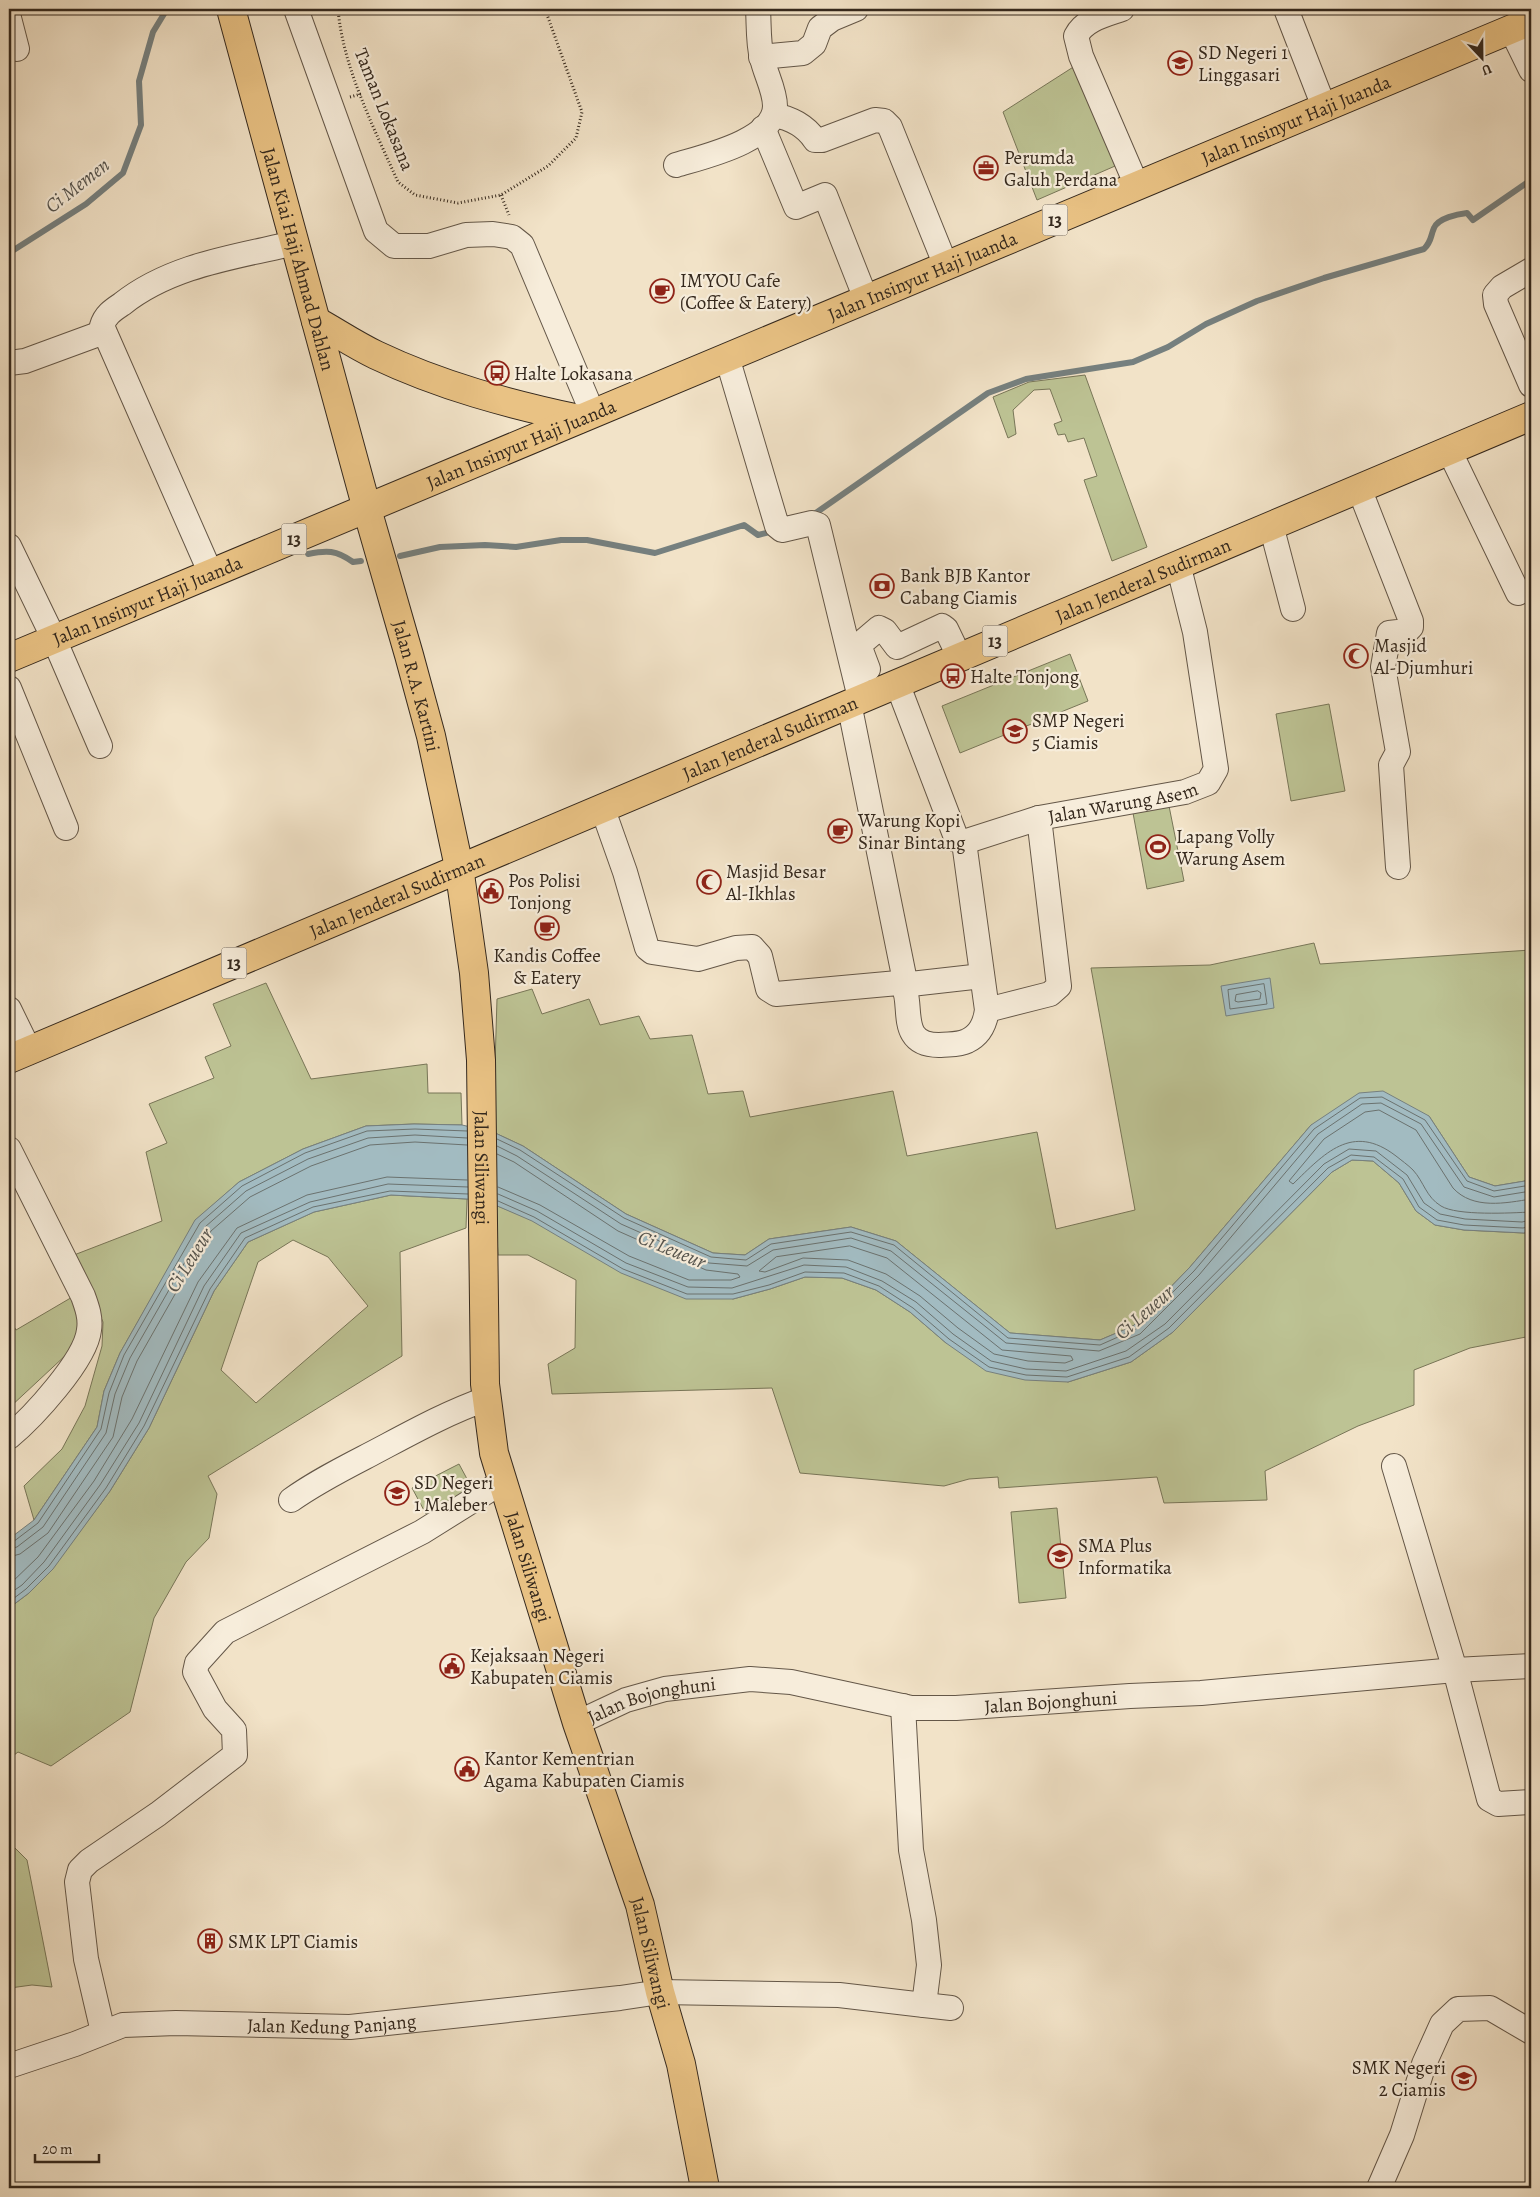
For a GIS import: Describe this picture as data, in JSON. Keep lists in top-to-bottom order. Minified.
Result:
{"streets":{"main road":["Jalan Insinyur Haji Juanda","13","Jalan Kiai Haji Ahmad Dahlan","Jalan Jenderal Sudirman","Jalan R.A. Kartini","Jalan Siliwangi"],"street":["Jalan Warung Asem","Jalan Bojonghuni","Jalan Kedung Panjang"],"path":["Taman Lokasana"]},"crossings":[["Jalan Insinyur Haji Juanda","Jalan Kiai Haji Ahmad Dahlan"],["Jalan Insinyur Haji Juanda","Jalan R.A. Kartini"],["Jalan Kiai Haji Ahmad Dahlan","Jalan R.A. Kartini"],["Jalan Jenderal Sudirman","Jalan R.A. Kartini"],["Jalan Jenderal Sudirman","Jalan Warung Asem"],["Jalan Jenderal Sudirman","Jalan Siliwangi"],["Jalan R.A. Kartini","Jalan Siliwangi"],["Jalan Siliwangi","Jalan Bojonghuni"],["Jalan Siliwangi","Jalan Kedung Panjang"]],"water":["Ci Memen","Ci Leueur"],"places":{"school or university":["SD Negeri 1 Linggasari","SMP Negeri 5 Ciamis","SD Negeri 1 Maleber","SMA Plus Informatika","SMK Negeri 2 Ciamis"],"office":["Perumda Galuh Perdana"],"cafe":["IM'YOU Cafe (Coffee & Eatery)","Warung Kopi Sinar Bintang","Kandis Coffee & Eatery"],"bus stop":["Halte Lokasana","Halte Tonjong"],"bank":["Bank BJB Kantor Cabang Ciamis"],"mosque":["Masjid Al-Djumhuri","Masjid Besar Al-Ikhlas"],"sports":["Lapang Volly Warung Asem"],"public building":["Pos Polisi Tonjong","Kejaksaan Negeri Kabupaten Ciamis","Kantor Kementrian Agama Kabupaten Ciamis"],"building":["SMK LPT Ciamis"]},"scale_bar":"20 m","north":"bottom"}
